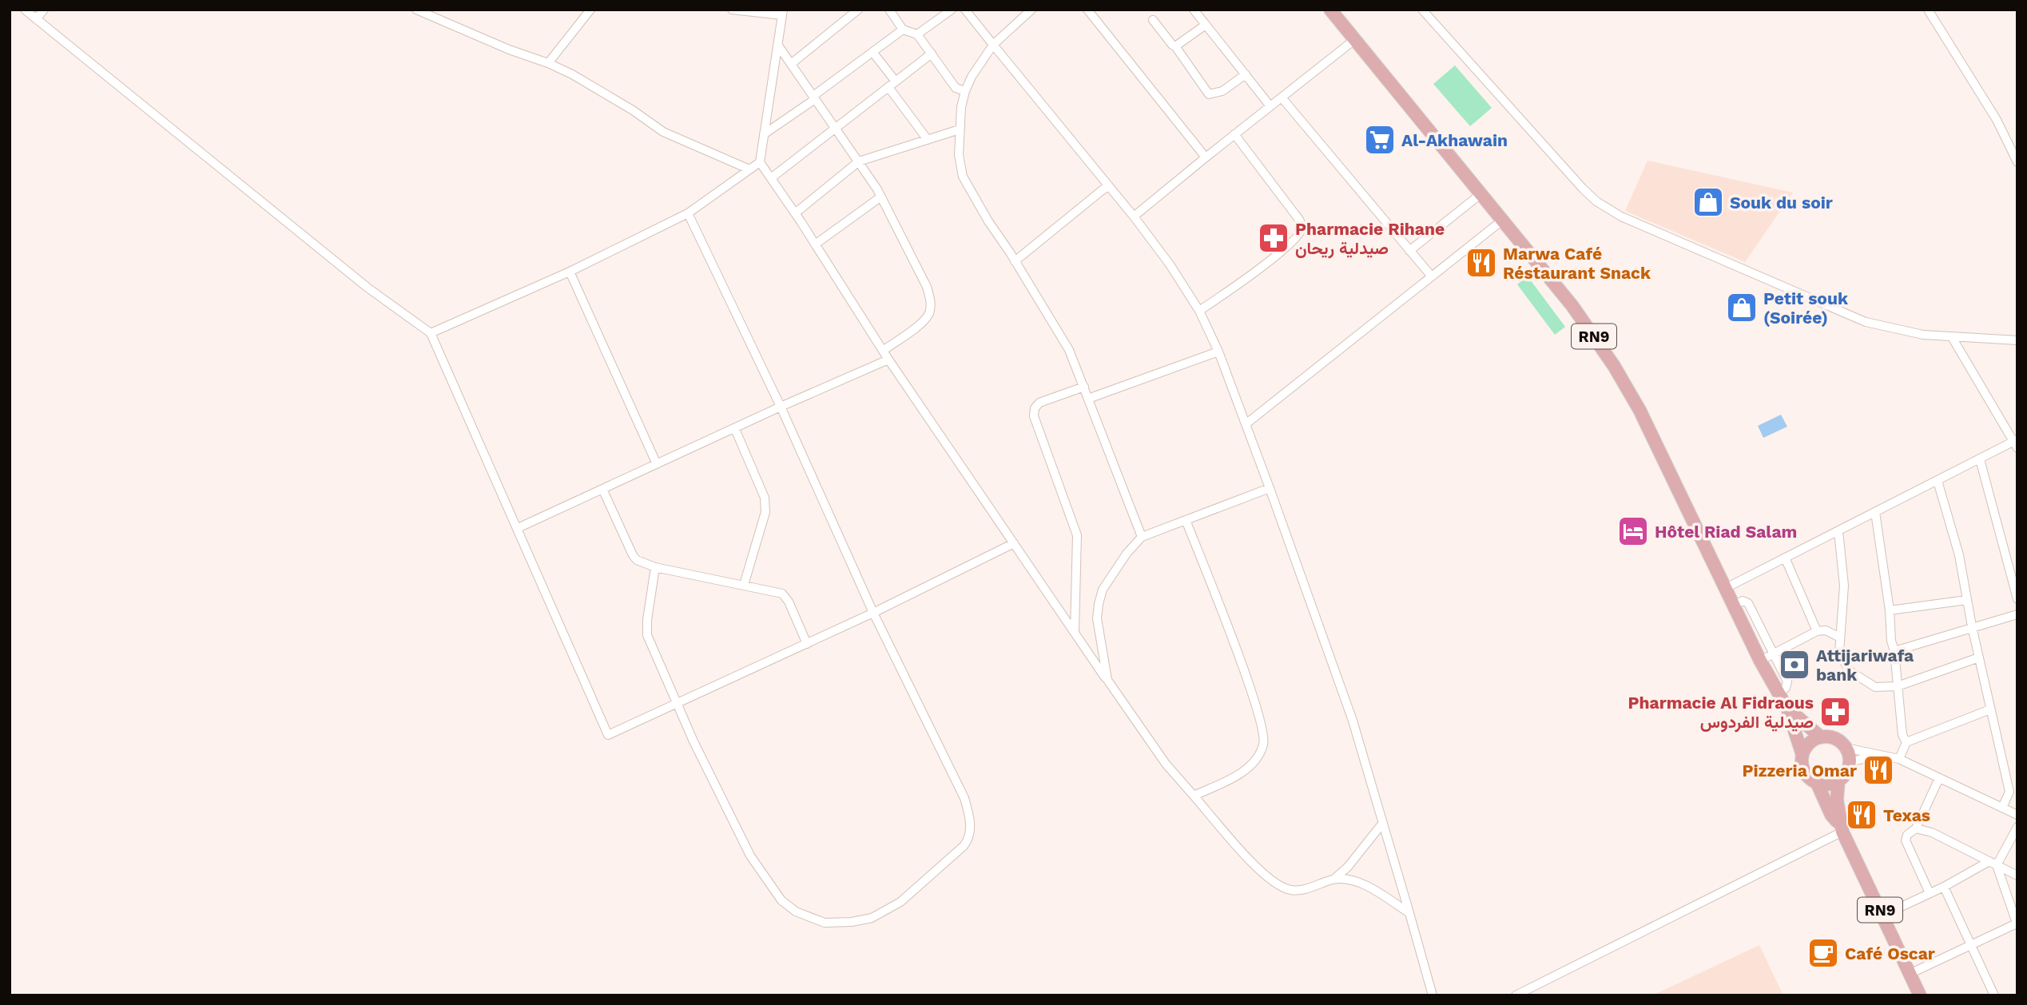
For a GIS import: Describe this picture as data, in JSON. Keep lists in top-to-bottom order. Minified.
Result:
{"streets":{"main road":["RN9"]},"places":{"supermarket":["Al-Akhawain"],"shop":["Souk du soir","Petit souk (Soirée)"],"pharmacy":["Pharmacie Rihane صيدلية ريحان","Pharmacie Al Fidraous صيدلية الفردوس"],"restaurant":["Marwa Café Réstaurant Snack","Pizzeria Omar","Texas"],"hotel":["Hôtel Riad Salam"],"bank":["Attijariwafa bank"],"cafe":["Café Oscar"]}}
